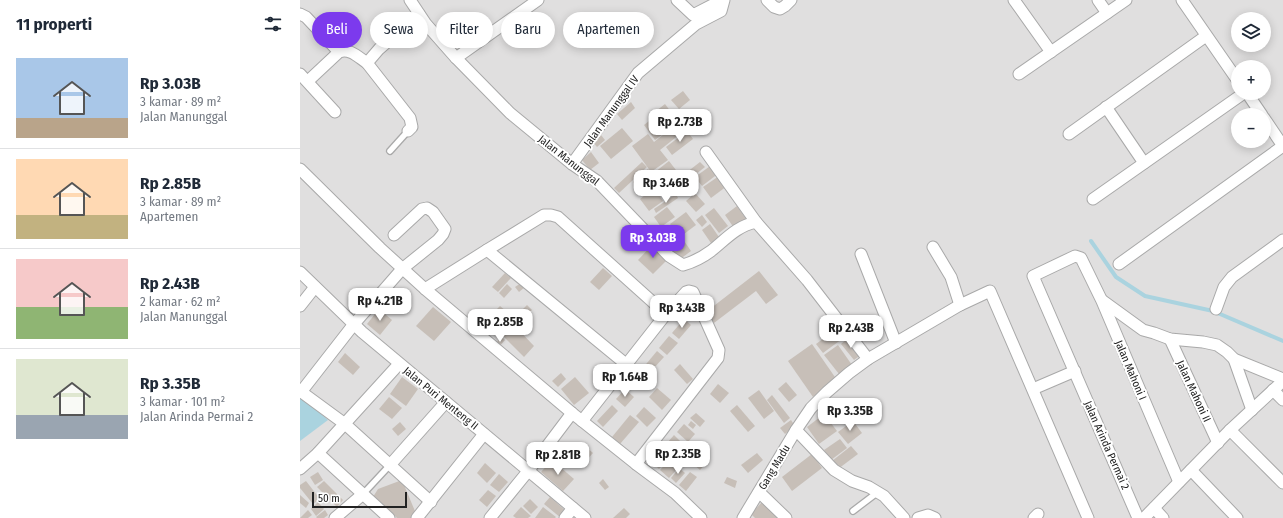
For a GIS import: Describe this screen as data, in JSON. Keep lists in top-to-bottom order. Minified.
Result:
{"streets":{"street":["Jalan Manunggal IV","Jalan Manunggal","Jalan Mahoni I","Jalan Mahoni II","Jalan Puri Menteng II","Jalan Arinda Permai 2","Gang Madu"]},"crossings":[["Jalan Manunggal IV","Jalan Manunggal"],["Jalan Mahoni I","Jalan Arinda Permai 2"]],"scale_bar":"50 m","page":{"heading":"11 properti","map_buttons":["+","−"],"chip":["Beli","Sewa","Filter","Baru","Apartemen"],"list":[{"name":"Rp 3.03B","note":"3 kamar · 89 m² · Jalan Manunggal"},{"name":"Rp 2.85B","note":"3 kamar · 89 m² · Apartemen"},{"name":"Rp 2.43B","note":"2 kamar · 62 m² · Jalan Manunggal"},{"name":"Rp 3.35B","note":"3 kamar · 101 m² · Jalan Arinda Permai 2"}],"price":["Rp 2.73B","Rp 3.46B","Rp 3.03B","Rp 4.21B","Rp 3.43B","Rp 2.85B","Rp 2.43B","Rp 1.64B","Rp 3.35B","Rp 2.35B","Rp 2.81B"],"scale":"50 m"}}
